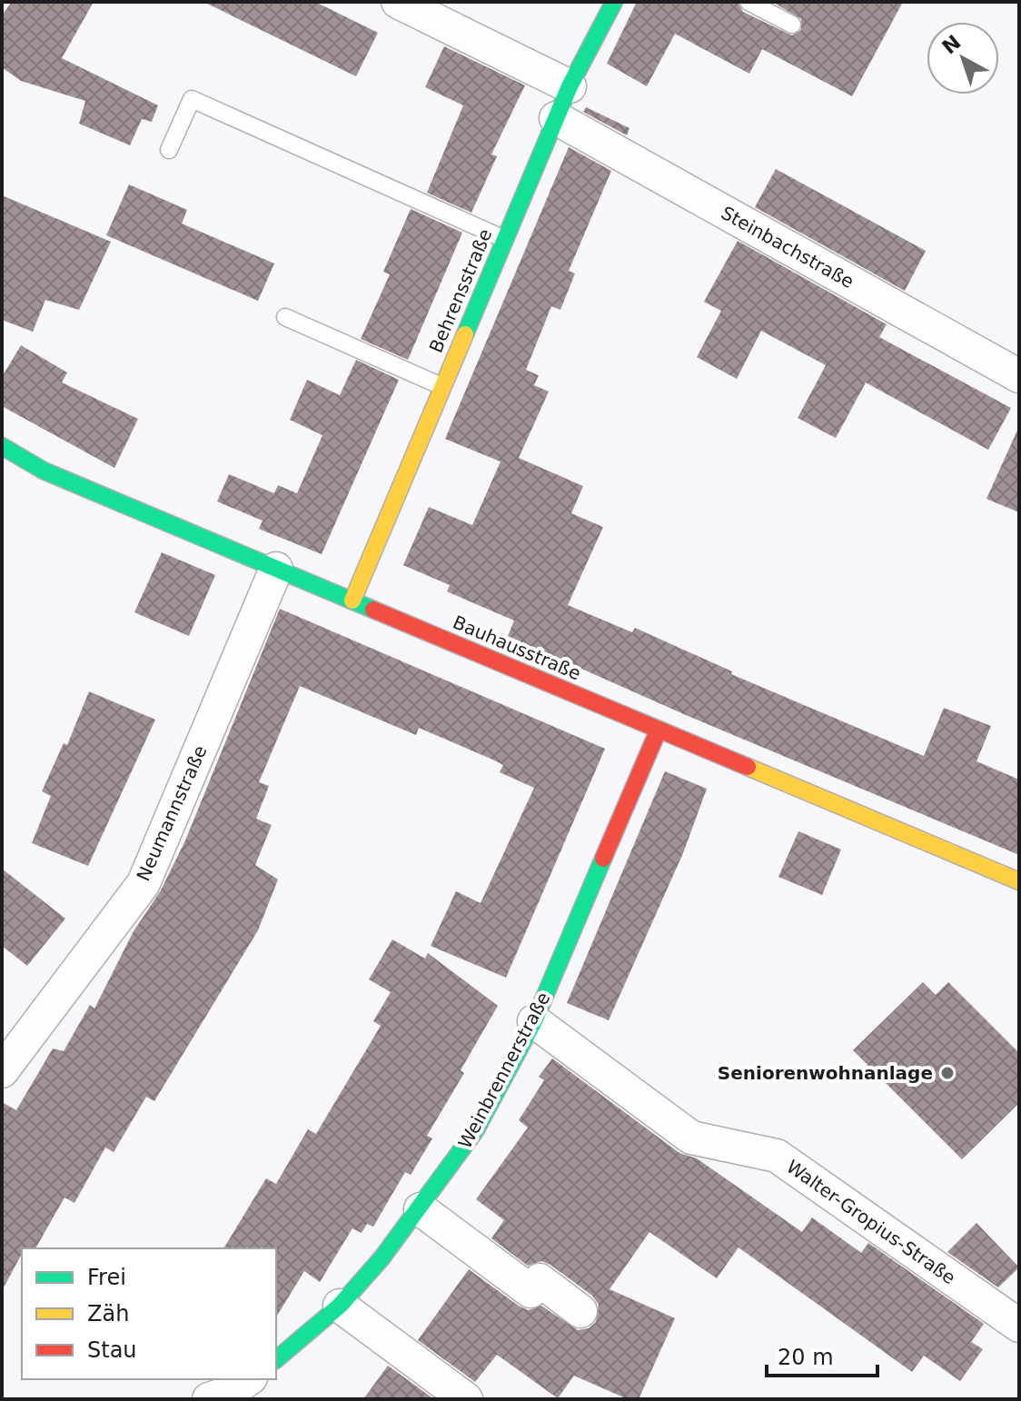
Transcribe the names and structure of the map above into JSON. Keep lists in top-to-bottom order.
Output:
{
  "streets": {
    "street": [
      "Steinbachstraße",
      "Behrensstraße",
      "Bauhausstraße",
      "Neumannstraße",
      "Weinbrennerstraße",
      "Walter-Gropius-Straße"
    ]
  },
  "crossings": [
    ["Steinbachstraße", "Behrensstraße"],
    ["Behrensstraße", "Bauhausstraße"],
    ["Bauhausstraße", "Neumannstraße"],
    ["Bauhausstraße", "Weinbrennerstraße"],
    ["Weinbrennerstraße", "Walter-Gropius-Straße"]
  ],
  "places": ["Seniorenwohnanlage"],
  "legend": ["Frei", "Zäh", "Stau"],
  "scale_bar": "20 m",
  "north": "top left"
}
